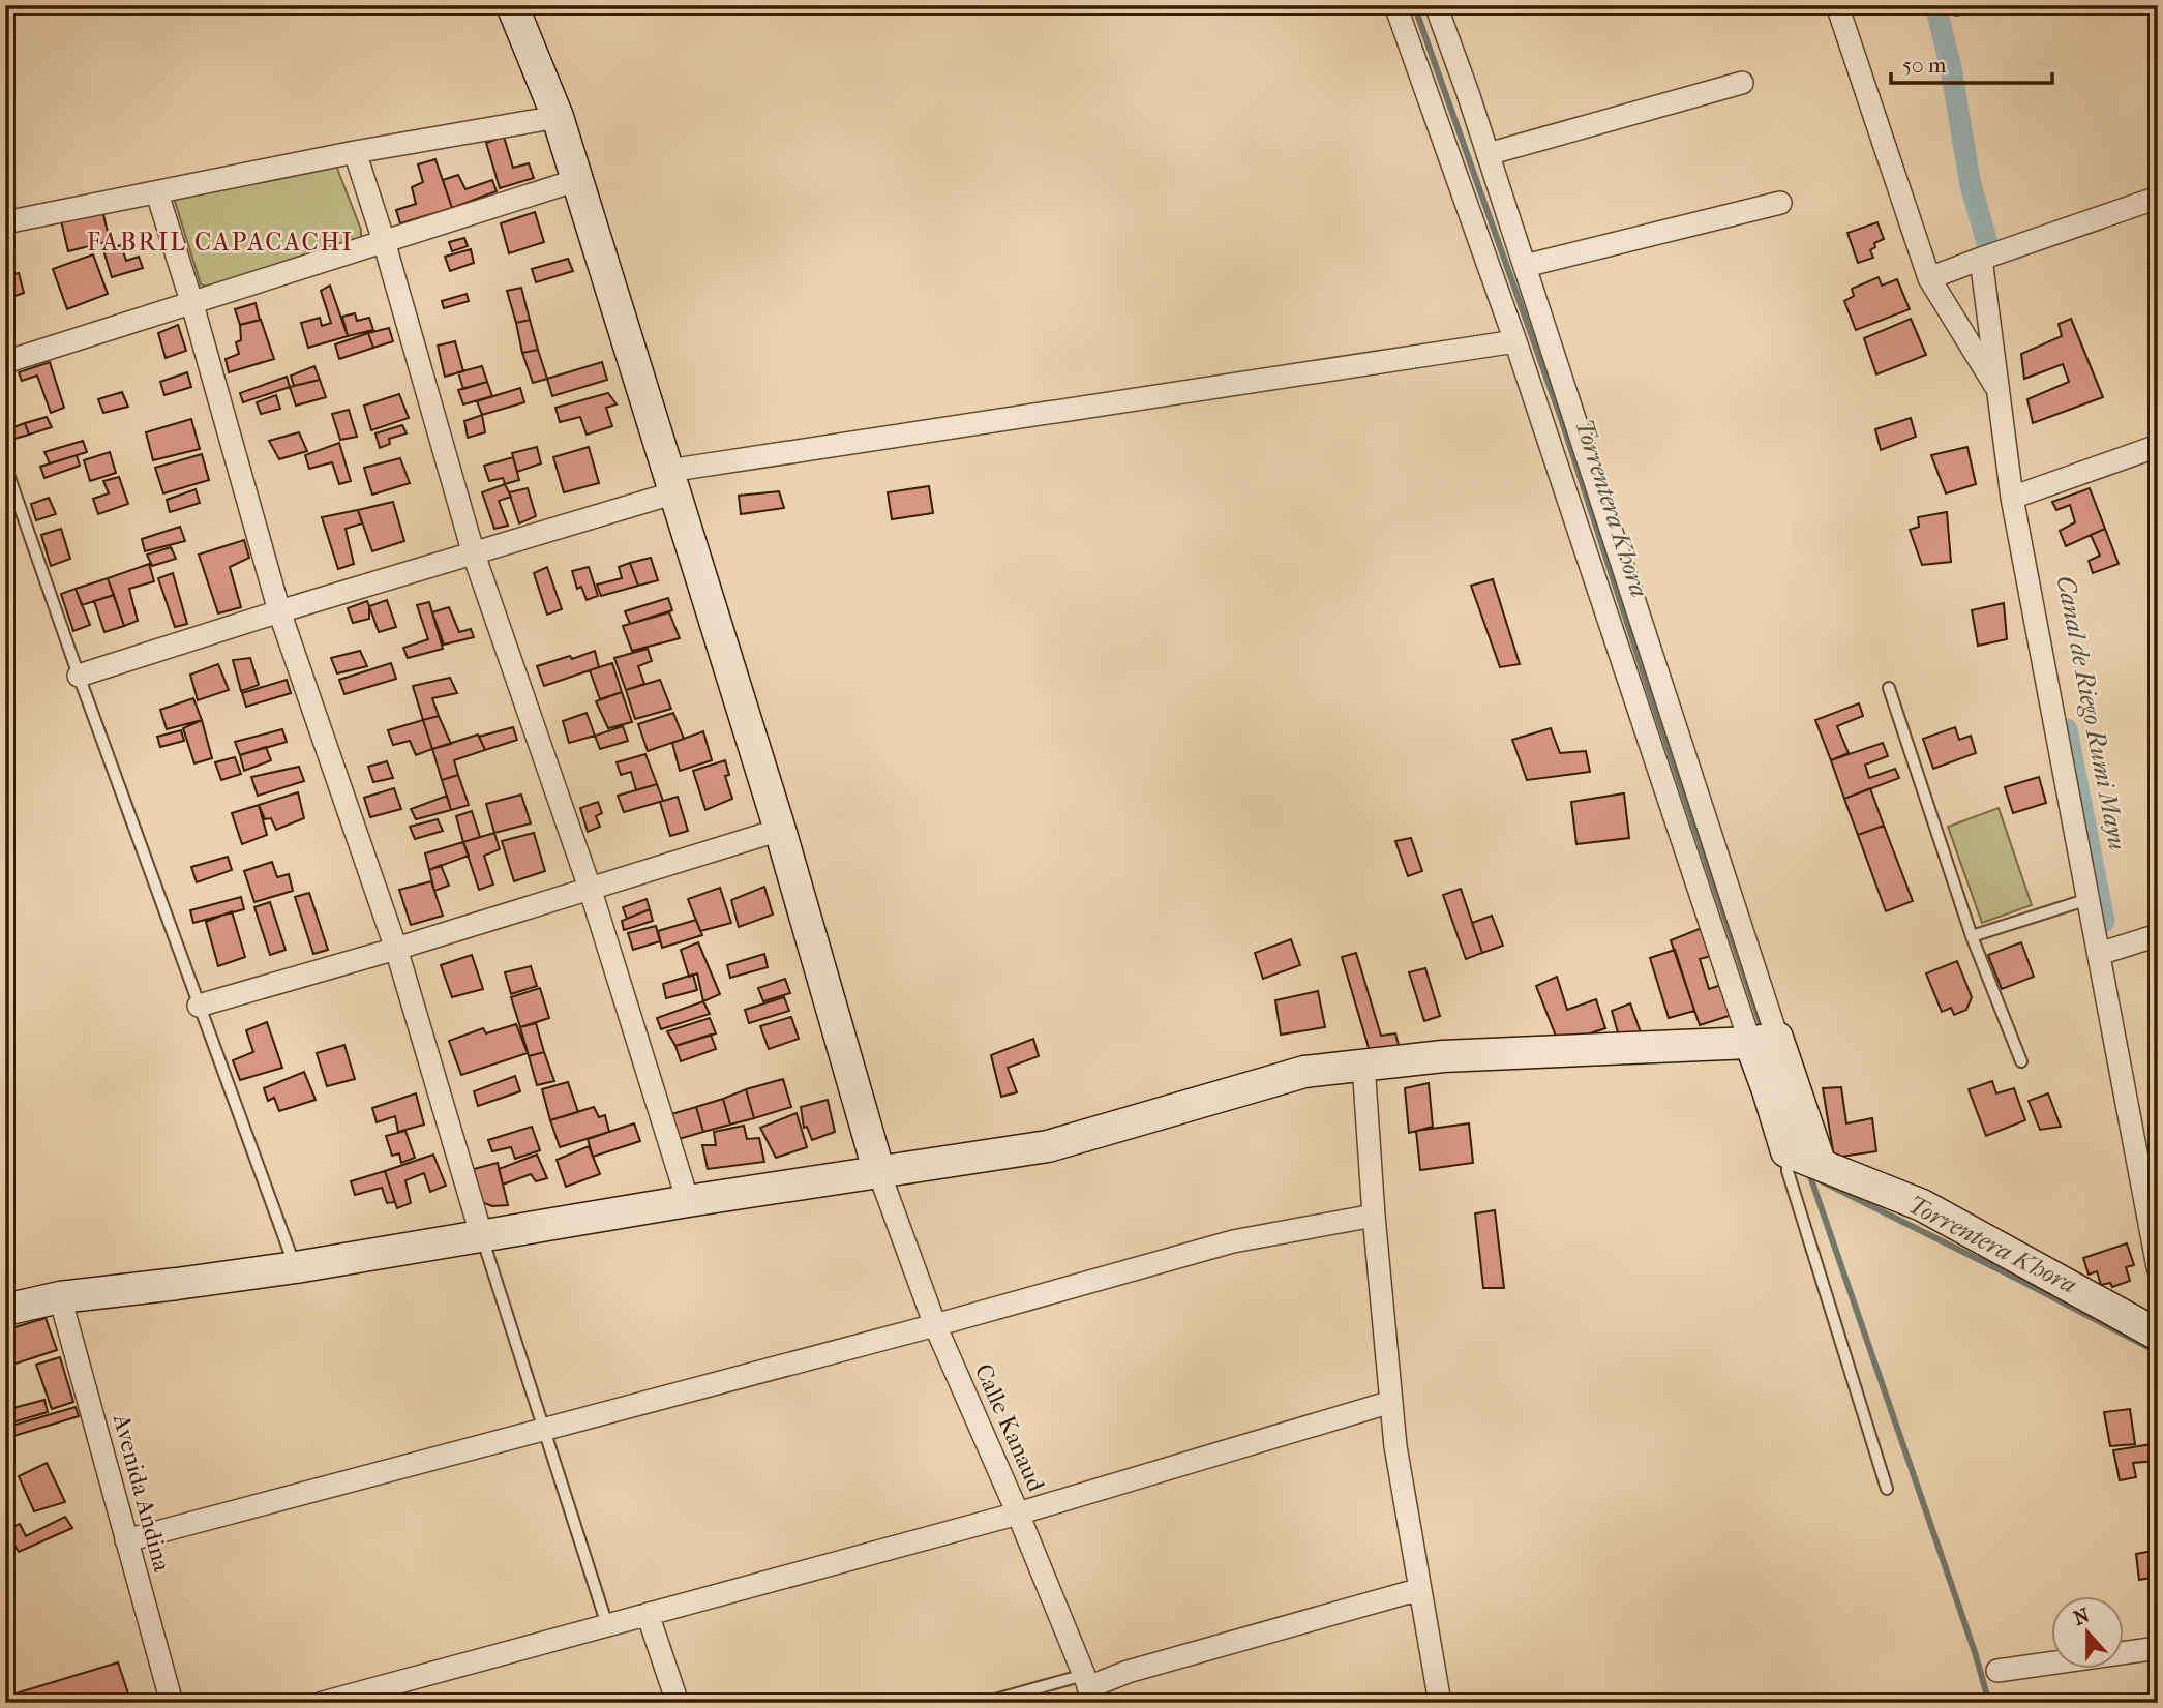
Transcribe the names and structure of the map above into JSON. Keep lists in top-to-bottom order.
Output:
{
  "streets": {
    "street": ["Calle Kanaud", "Avenida Andina"]
  },
  "districts": ["FABRIL CAPACACHI"],
  "water": ["Torrentera Khora", "Canal de Riego Rumi Mayu"],
  "scale_bar": "50 m",
  "north": "top"
}
